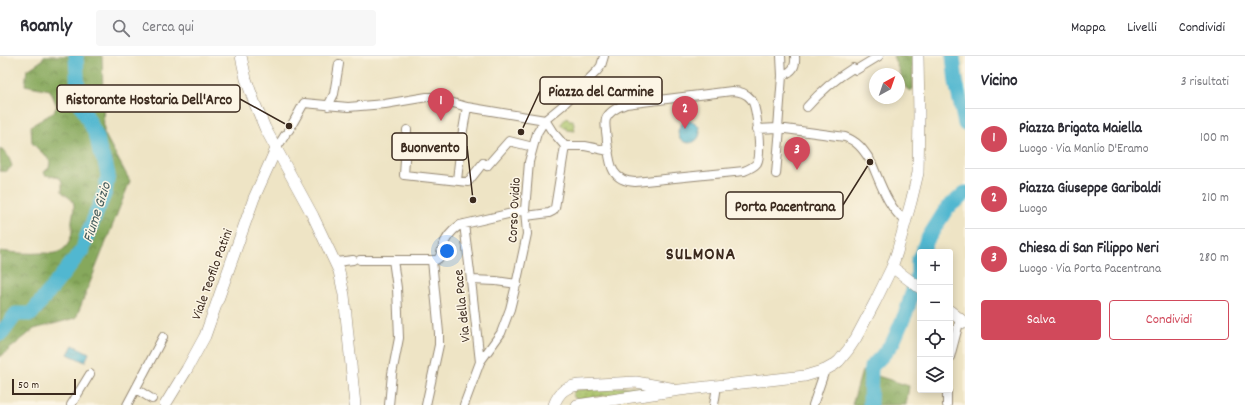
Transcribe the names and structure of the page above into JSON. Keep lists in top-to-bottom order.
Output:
{
  "streets": {
    "street": ["Corso Ovidio", "Viale Teofilo Patini", "Via della Pace"]
  },
  "crossings": [
    ["Corso Ovidio", "Via della Pace"]
  ],
  "districts": ["SULMONA"],
  "water": ["Fiume Gizio"],
  "places": [
    "Ristorante Hostaria Dell'Arco",
    "Piazza del Carmine",
    "Porta Pacentrana",
    "Buonvento"
  ],
  "scale_bar": "50 m",
  "north": "top right",
  "page": {
    "header": "Roamly",
    "search": "Cerca qui",
    "nav": ["Mappa", "Livelli", "Condividi"],
    "heading": ["Vicino", "3 risultati"],
    "pins": ["1", "2", "3"],
    "list": [
      {
        "mark": "1",
        "name": "Piazza Brigata Maiella",
        "note": "Luogo · Via Manlio D'Eramo",
        "value": "100 m"
      },
      {
        "mark": "2",
        "name": "Piazza Giuseppe Garibaldi",
        "note": "Luogo",
        "value": "210 m"
      },
      {
        "mark": "3",
        "name": "Chiesa di San Filippo Neri",
        "note": "Luogo · Via Porta Pacentrana",
        "value": "280 m"
      }
    ],
    "map_buttons": ["+", "−"],
    "buttons": ["Salva", "Condividi"],
    "scale": "50 m"
  }
}
